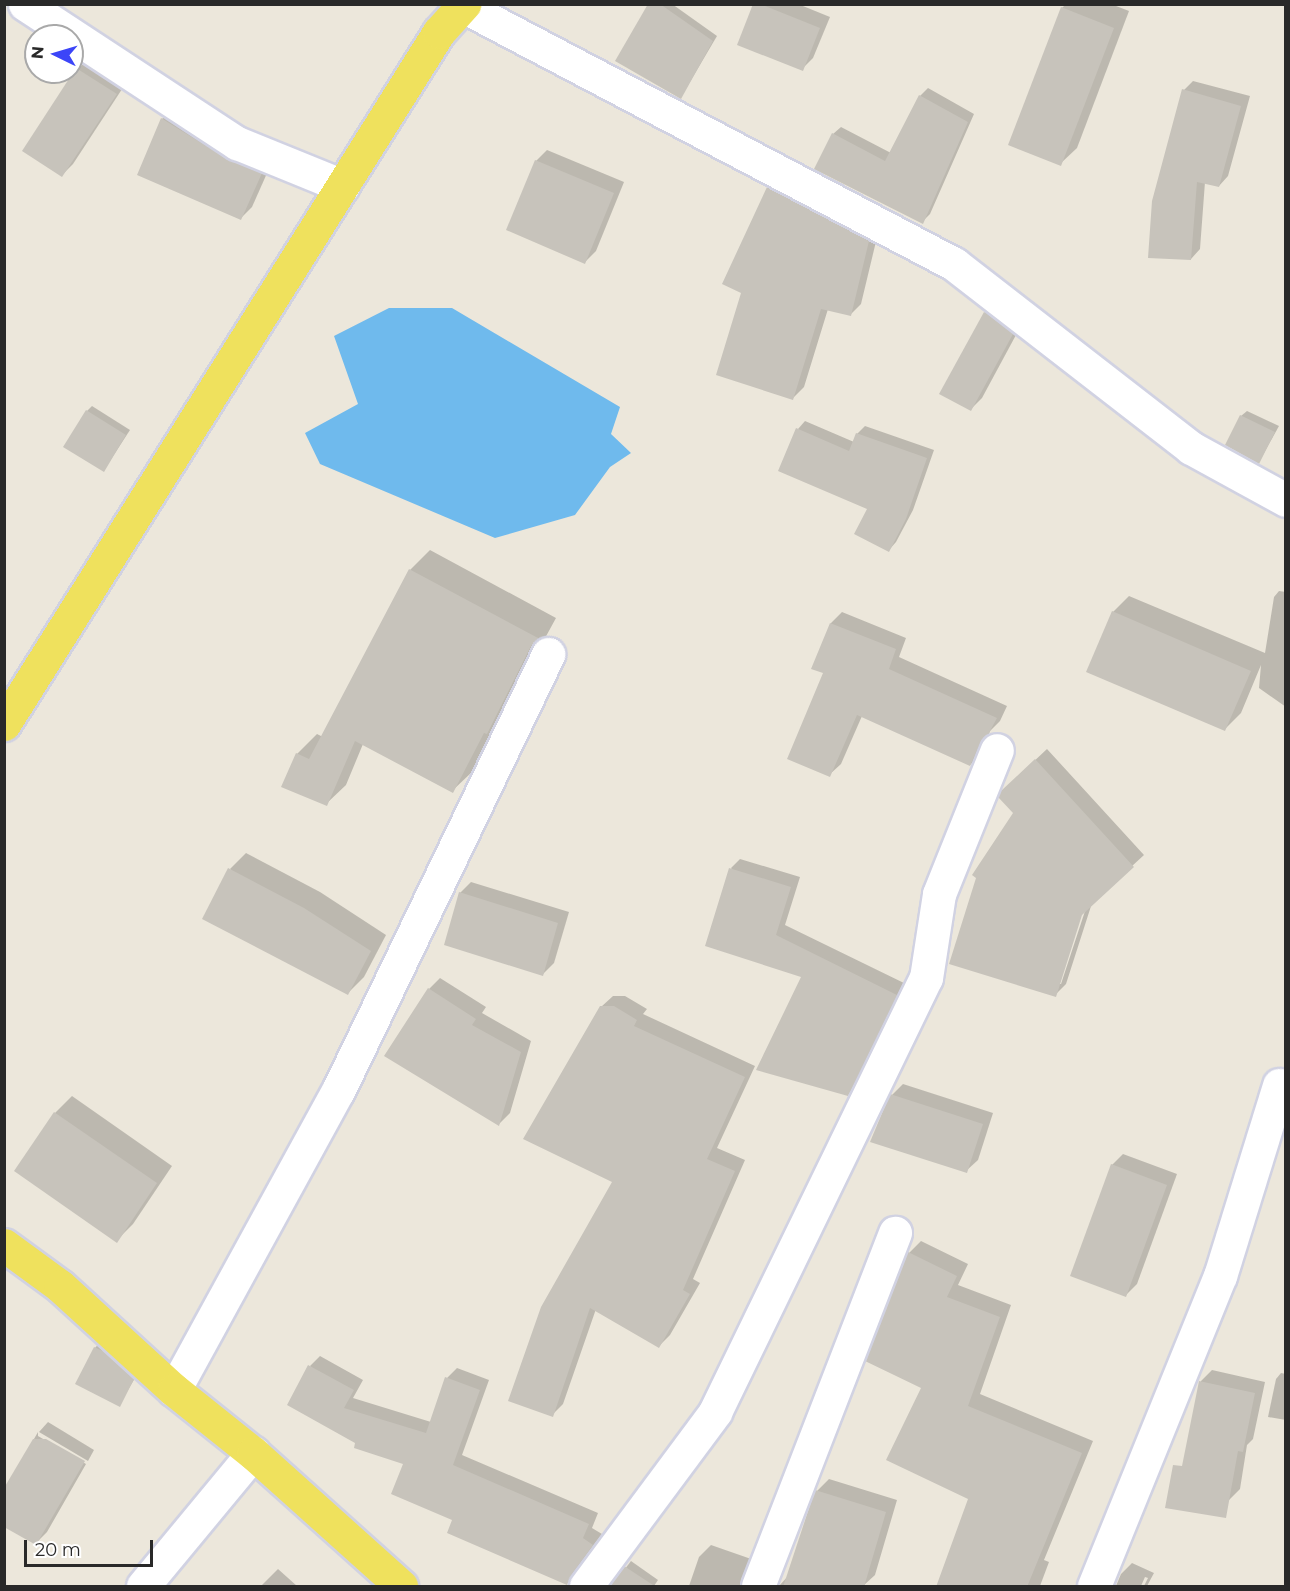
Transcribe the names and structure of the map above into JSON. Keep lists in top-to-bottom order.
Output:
{
  "scale_bar": "20 m",
  "north": "left"
}
